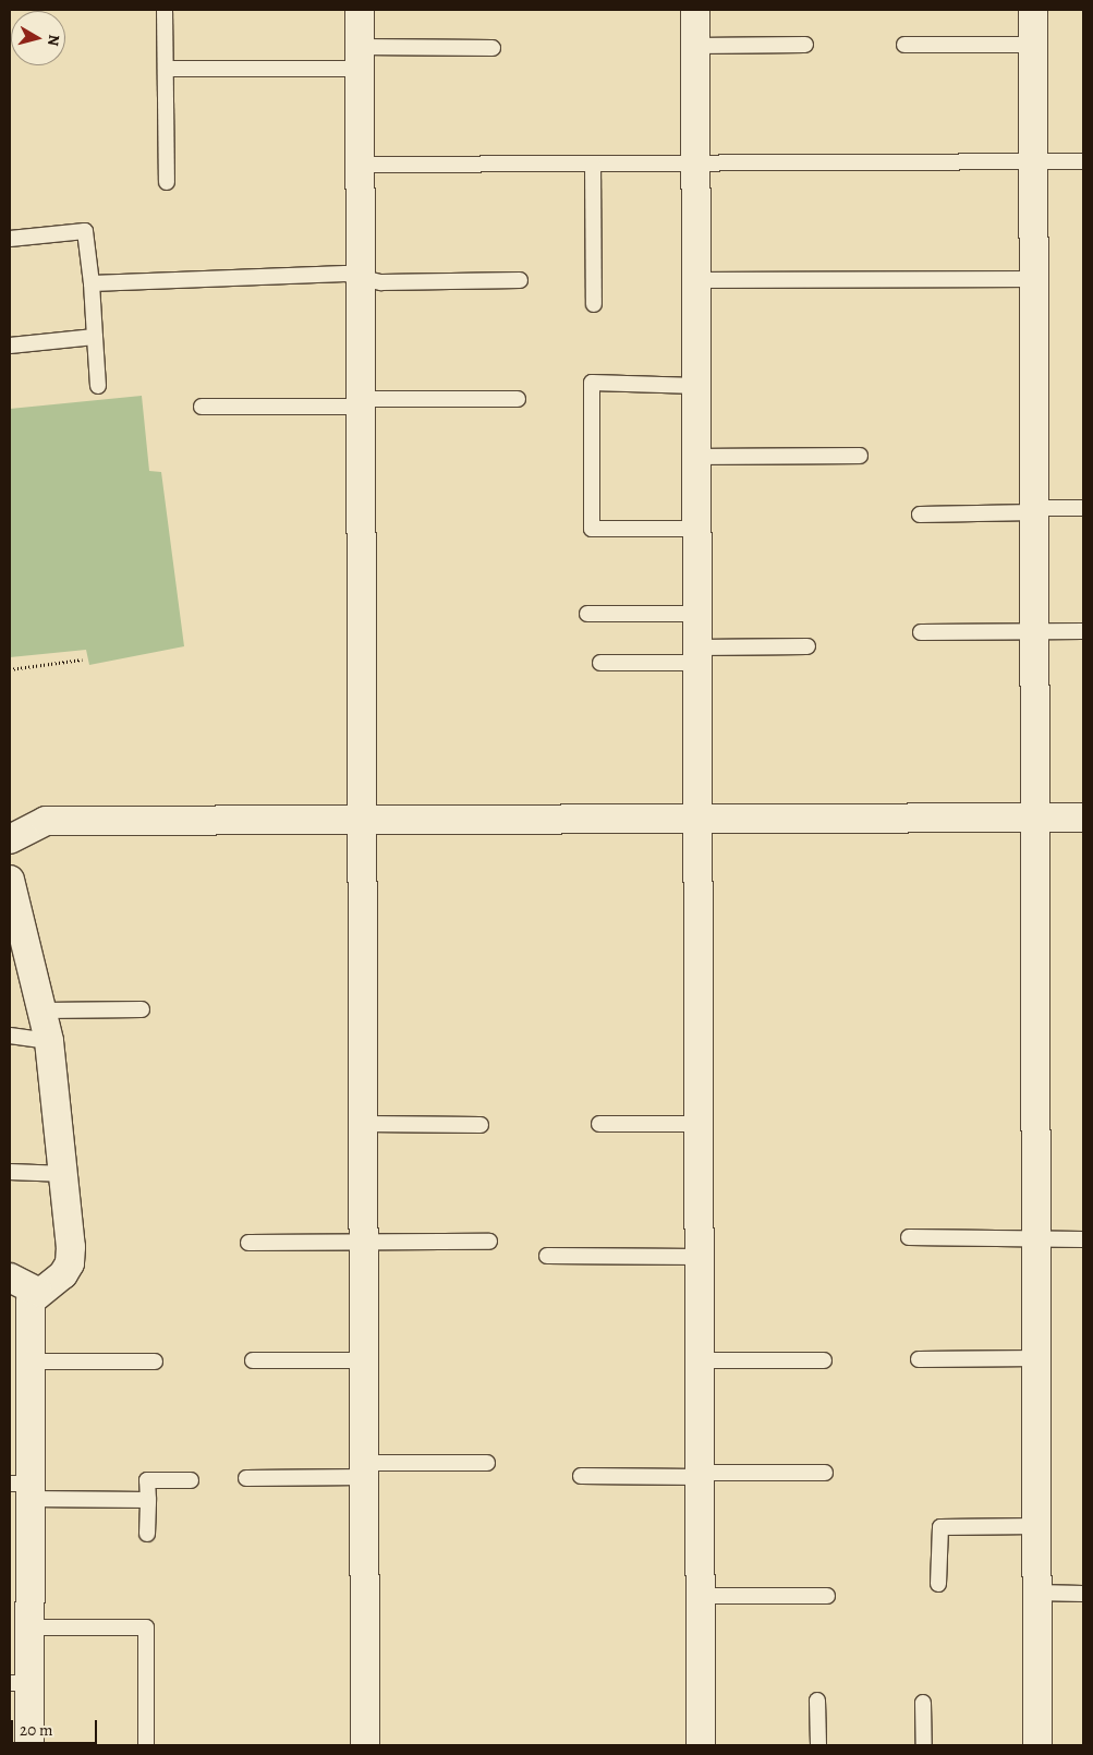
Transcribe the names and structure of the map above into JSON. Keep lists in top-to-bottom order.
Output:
{
  "scale_bar": "20 m",
  "north": "right"
}
